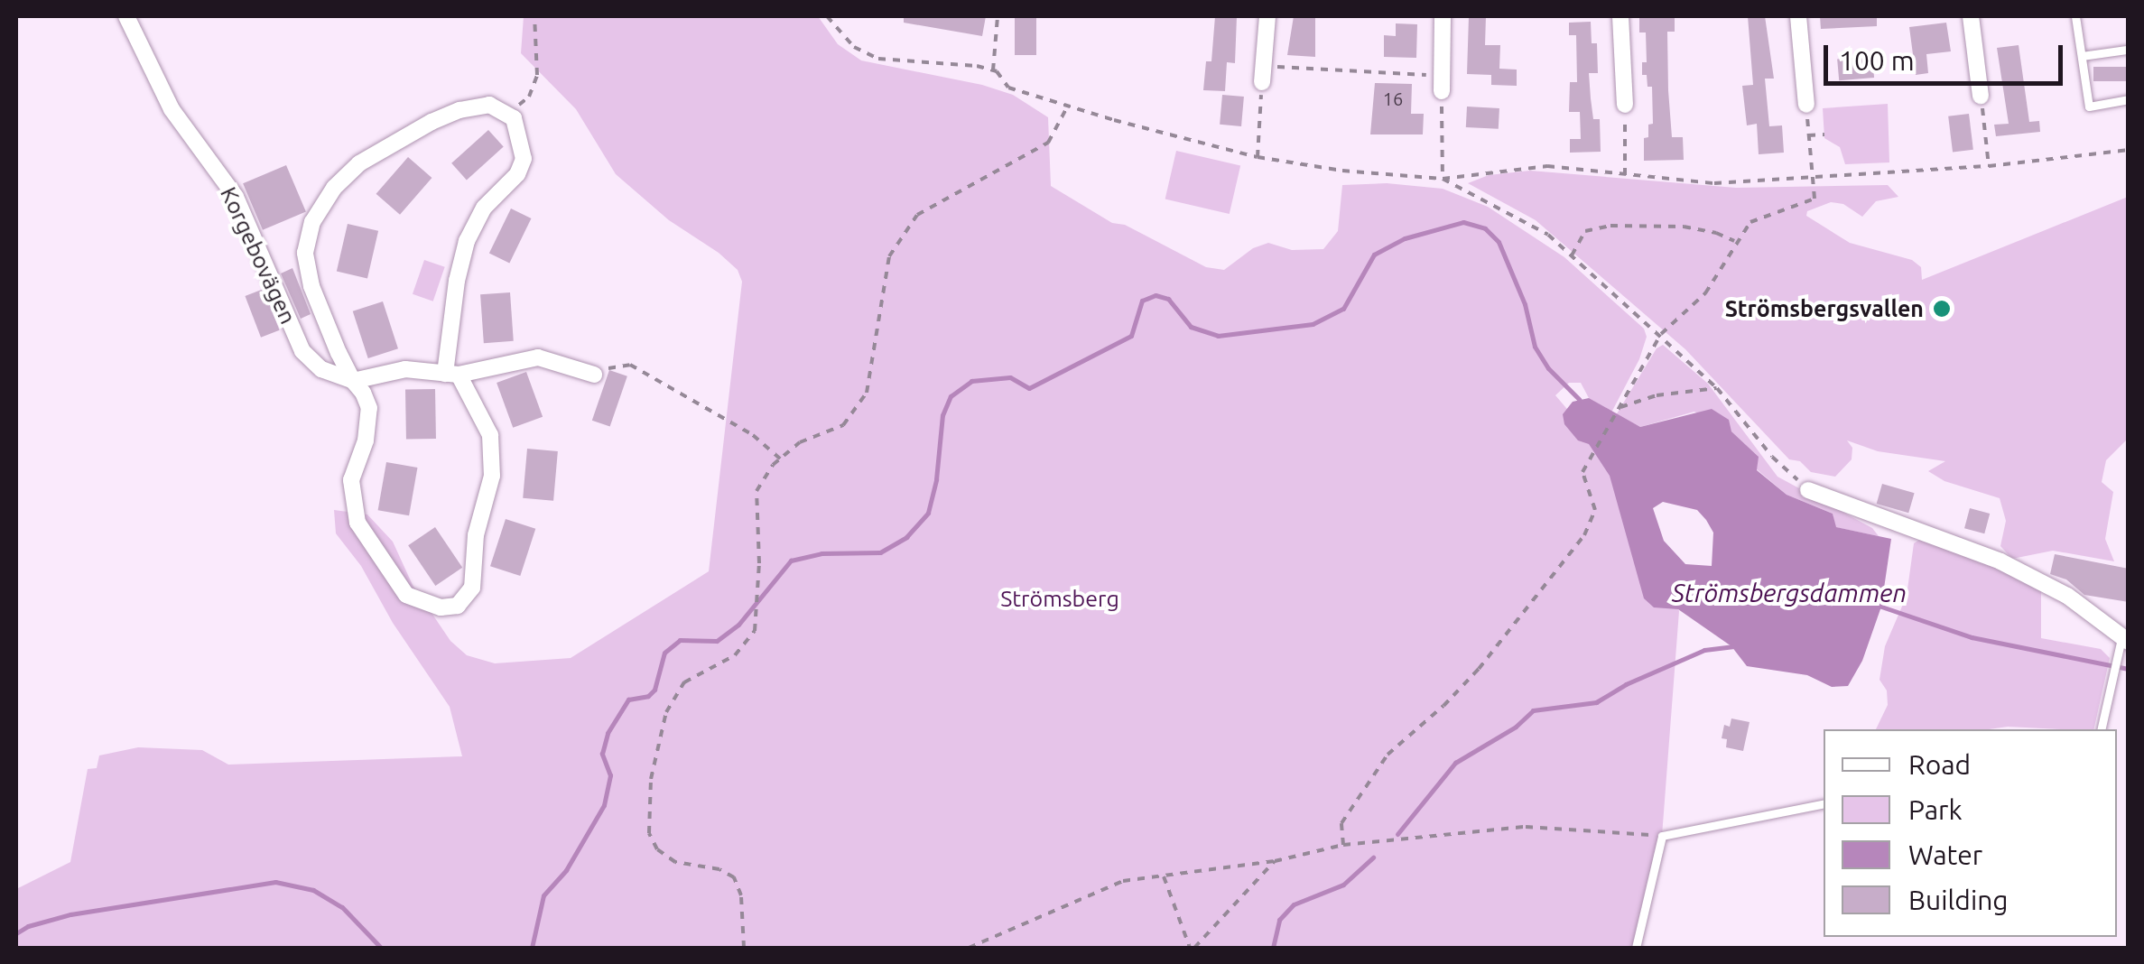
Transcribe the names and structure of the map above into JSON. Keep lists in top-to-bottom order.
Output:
{
  "streets": {
    "street": ["Korgebovägen"]
  },
  "water": ["Strömsbergsdammen"],
  "parks": ["Strömsberg"],
  "places": ["Strömsbergsvallen"],
  "house_numbers": ["16"],
  "legend": [
    "Road",
    "Park",
    "Water",
    "Building"
  ],
  "scale_bar": "100 m"
}
